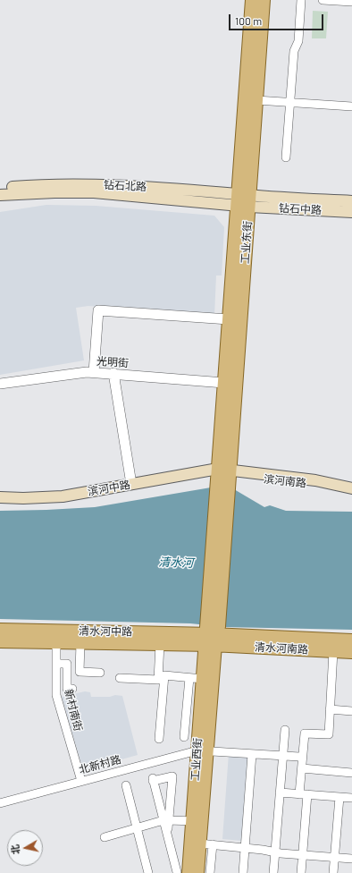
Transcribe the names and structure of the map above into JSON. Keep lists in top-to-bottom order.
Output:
{
  "streets": {
    "main road": [
      "钻石北路",
      "钻石中路",
      "工业东街",
      "滨河南路",
      "滨河中路",
      "清水河中路",
      "清水河南路",
      "工业西街"
    ],
    "street": ["光明街", "新村南街", "北新村路"]
  },
  "crossings": [
    ["钻石北路", "钻石中路"],
    ["钻石北路", "工业东街"],
    ["钻石中路", "工业东街"],
    ["工业东街", "光明街"],
    ["工业东街", "滨河南路"],
    ["工业东街", "滨河中路"],
    ["工业东街", "清水河中路"],
    ["工业东街", "清水河南路"],
    ["工业东街", "工业西街"],
    ["滨河南路", "滨河中路"],
    ["清水河中路", "清水河南路"],
    ["清水河中路", "新村南街"],
    ["清水河中路", "工业西街"],
    ["清水河南路", "工业西街"],
    ["新村南街", "北新村路"],
    ["工业西街", "北新村路"]
  ],
  "water": ["清水河"],
  "scale_bar": "100 m",
  "north": "left"
}
